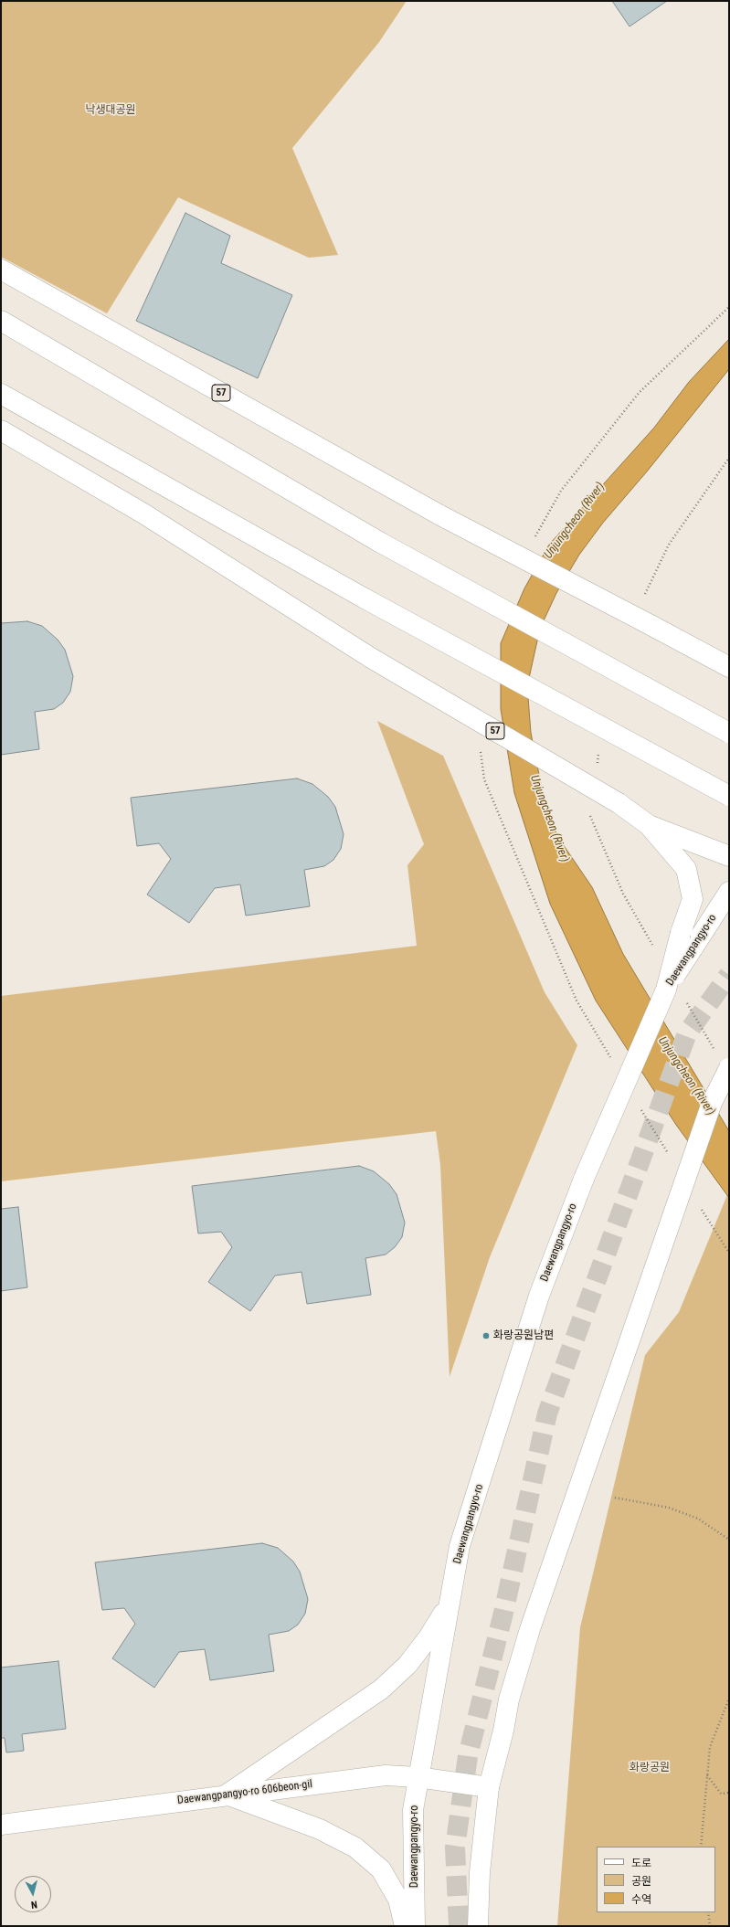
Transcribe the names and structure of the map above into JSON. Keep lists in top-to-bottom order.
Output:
{
  "streets": {
    "main road": ["57", "Daewangpangyo-ro", "Daewangpangyo-ro 606beon-gil"]
  },
  "crossings": [
    ["Daewangpangyo-ro", "Daewangpangyo-ro 606beon-gil"]
  ],
  "water": ["Unjungcheon (River)"],
  "parks": ["낙생대공원", "화랑공원"],
  "places": ["화랑공원남편"],
  "legend": ["도로", "공원", "수역"],
  "north": "bottom"
}
